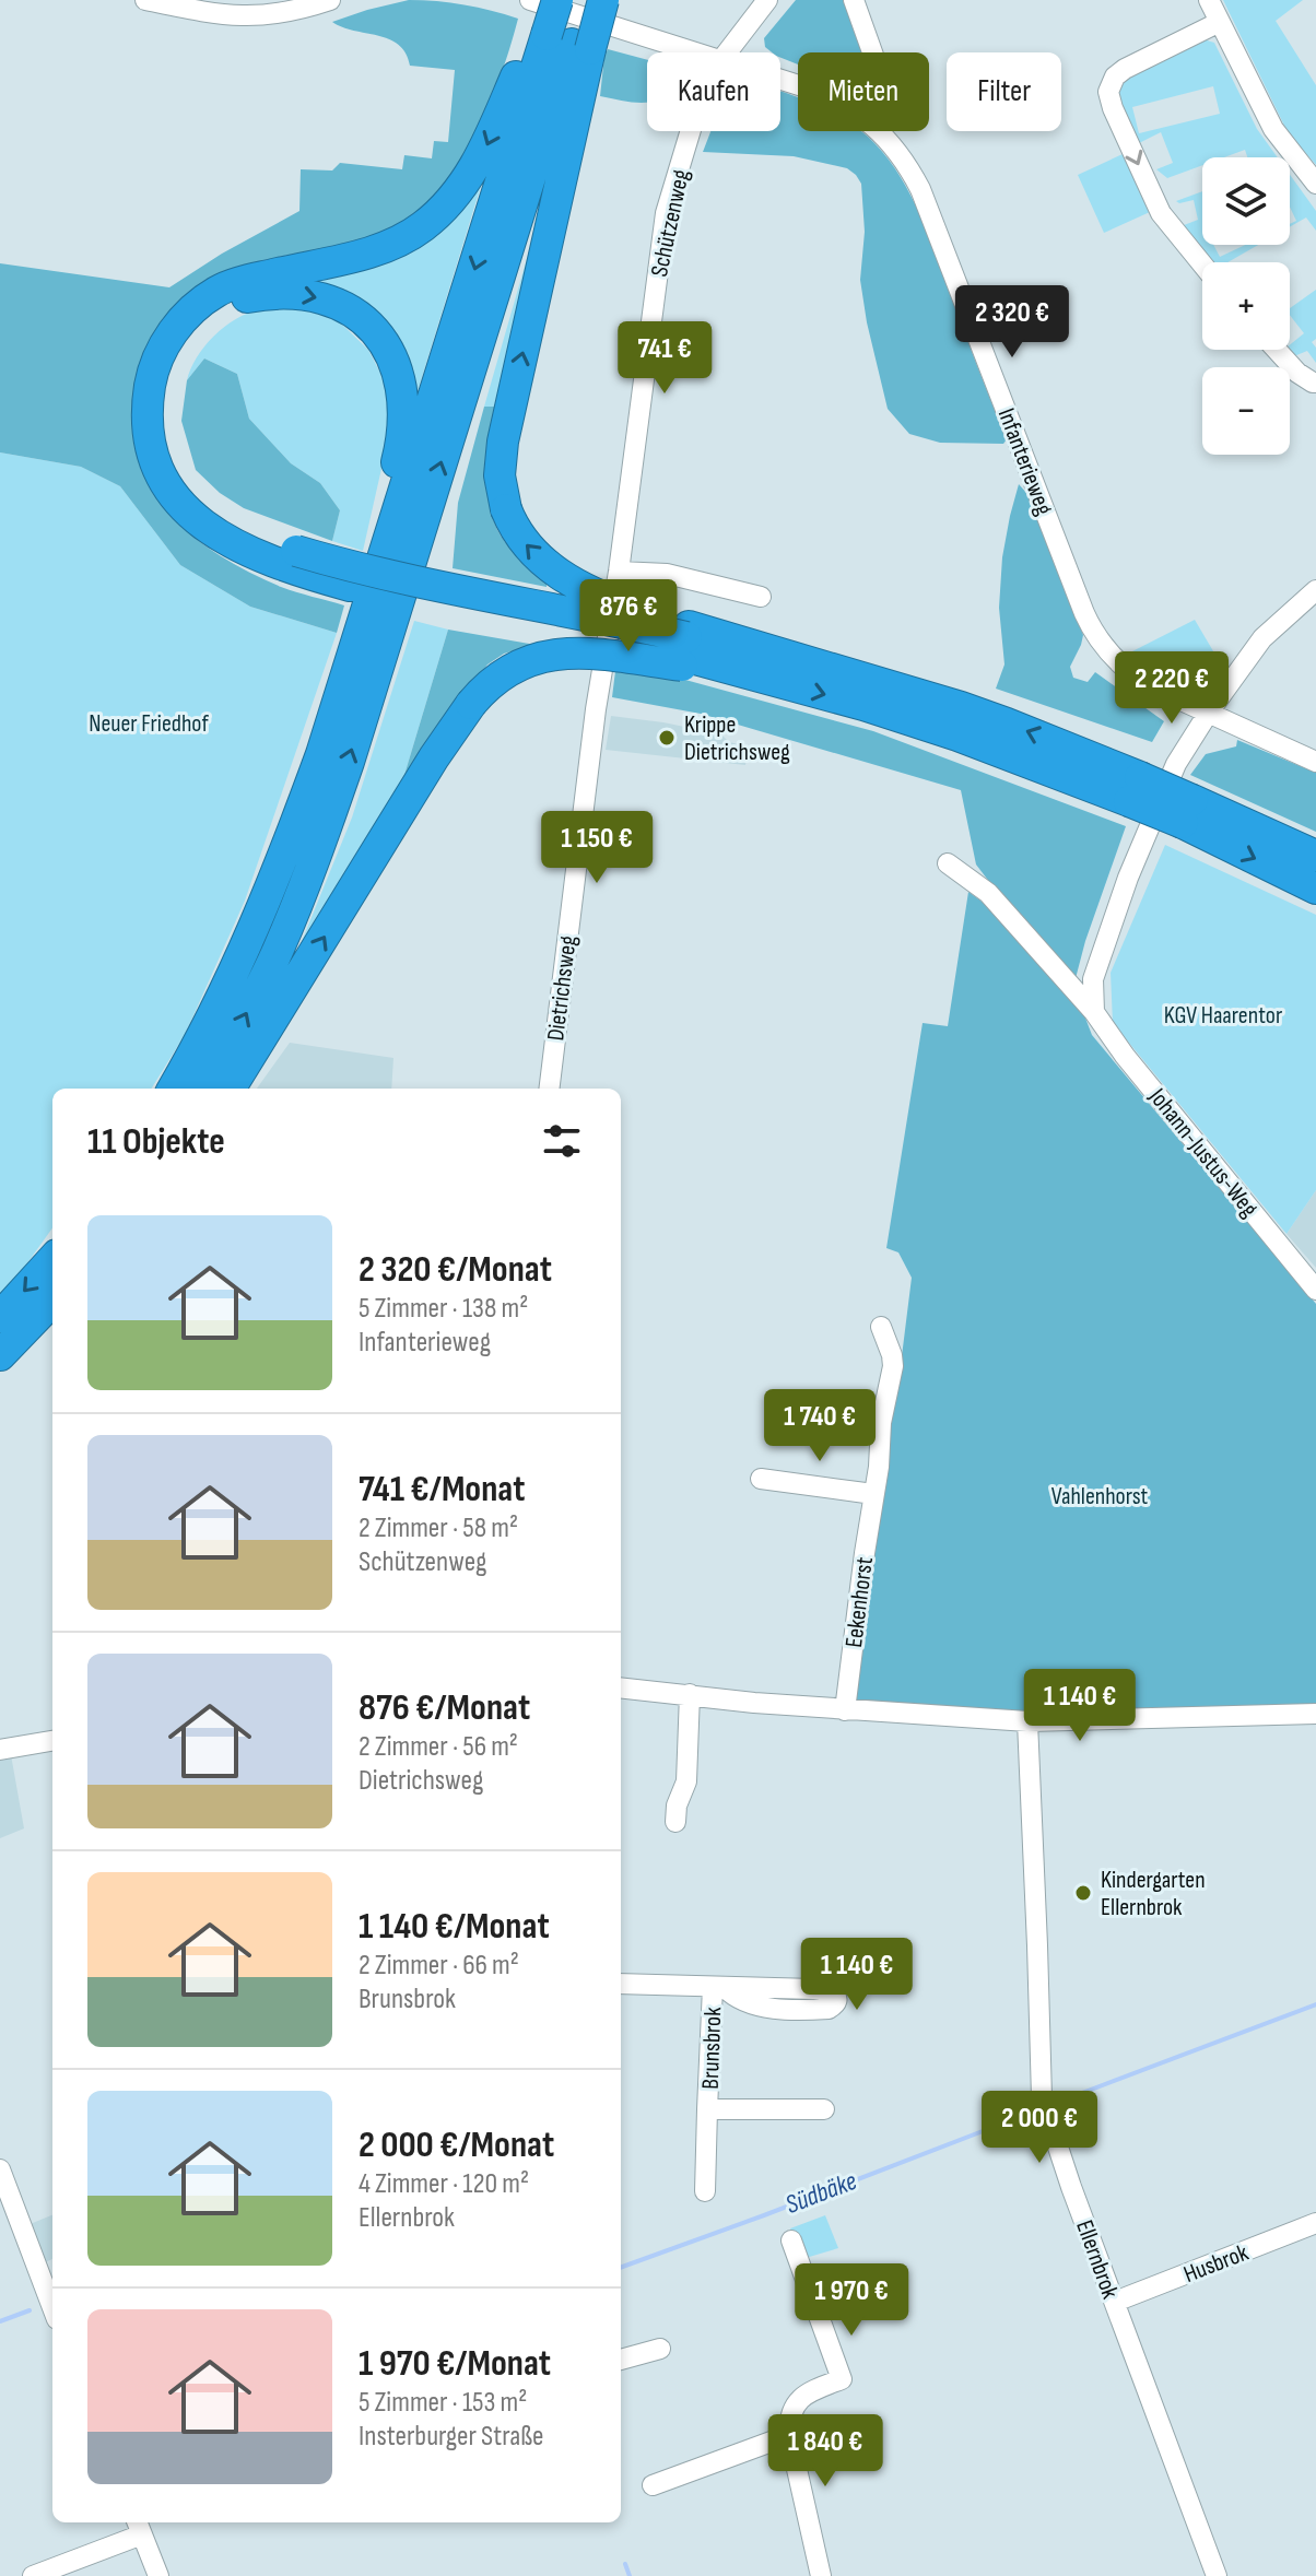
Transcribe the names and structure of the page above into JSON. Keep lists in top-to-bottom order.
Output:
{
  "streets": {
    "street": [
      "Schützenweg",
      "Infanterieweg",
      "Dietrichsweg",
      "Johann-Justus-Weg",
      "Eekenhorst",
      "Brunsbrok",
      "Ellernbrok",
      "Husbrok"
    ]
  },
  "crossings": [
    ["Schützenweg", "Dietrichsweg"],
    ["Ellernbrok", "Husbrok"]
  ],
  "water": ["Südbäke"],
  "parks": ["Neuer Friedhof", "KGV Haarentor", "Vahlenhorst"],
  "places": ["Krippe Dietrichsweg", "Kindergarten Ellernbrok"],
  "page": {
    "chip": ["Kaufen", "Mieten", "Filter"],
    "map_buttons": ["+", "−"],
    "price": [
      "2 320 €",
      "741 €",
      "876 €",
      "2 220 €",
      "1 150 €",
      "1 740 €",
      "1 140 €",
      "1 140 €",
      "2 000 €",
      "1 970 €",
      "1 840 €"
    ],
    "heading": "11 Objekte",
    "list": [
      {
        "name": "2 320 €/Monat",
        "note": "5 Zimmer · 138 m² · Infanterieweg"
      },
      {
        "name": "741 €/Monat",
        "note": "2 Zimmer · 58 m² · Schützenweg"
      },
      {
        "name": "876 €/Monat",
        "note": "2 Zimmer · 56 m² · Dietrichsweg"
      },
      {
        "name": "1 140 €/Monat",
        "note": "2 Zimmer · 66 m² · Brunsbrok"
      },
      {
        "name": "2 000 €/Monat",
        "note": "4 Zimmer · 120 m² · Ellernbrok"
      },
      {
        "name": "1 970 €/Monat",
        "note": "5 Zimmer · 153 m² · Insterburger Straße"
      }
    ]
  }
}
